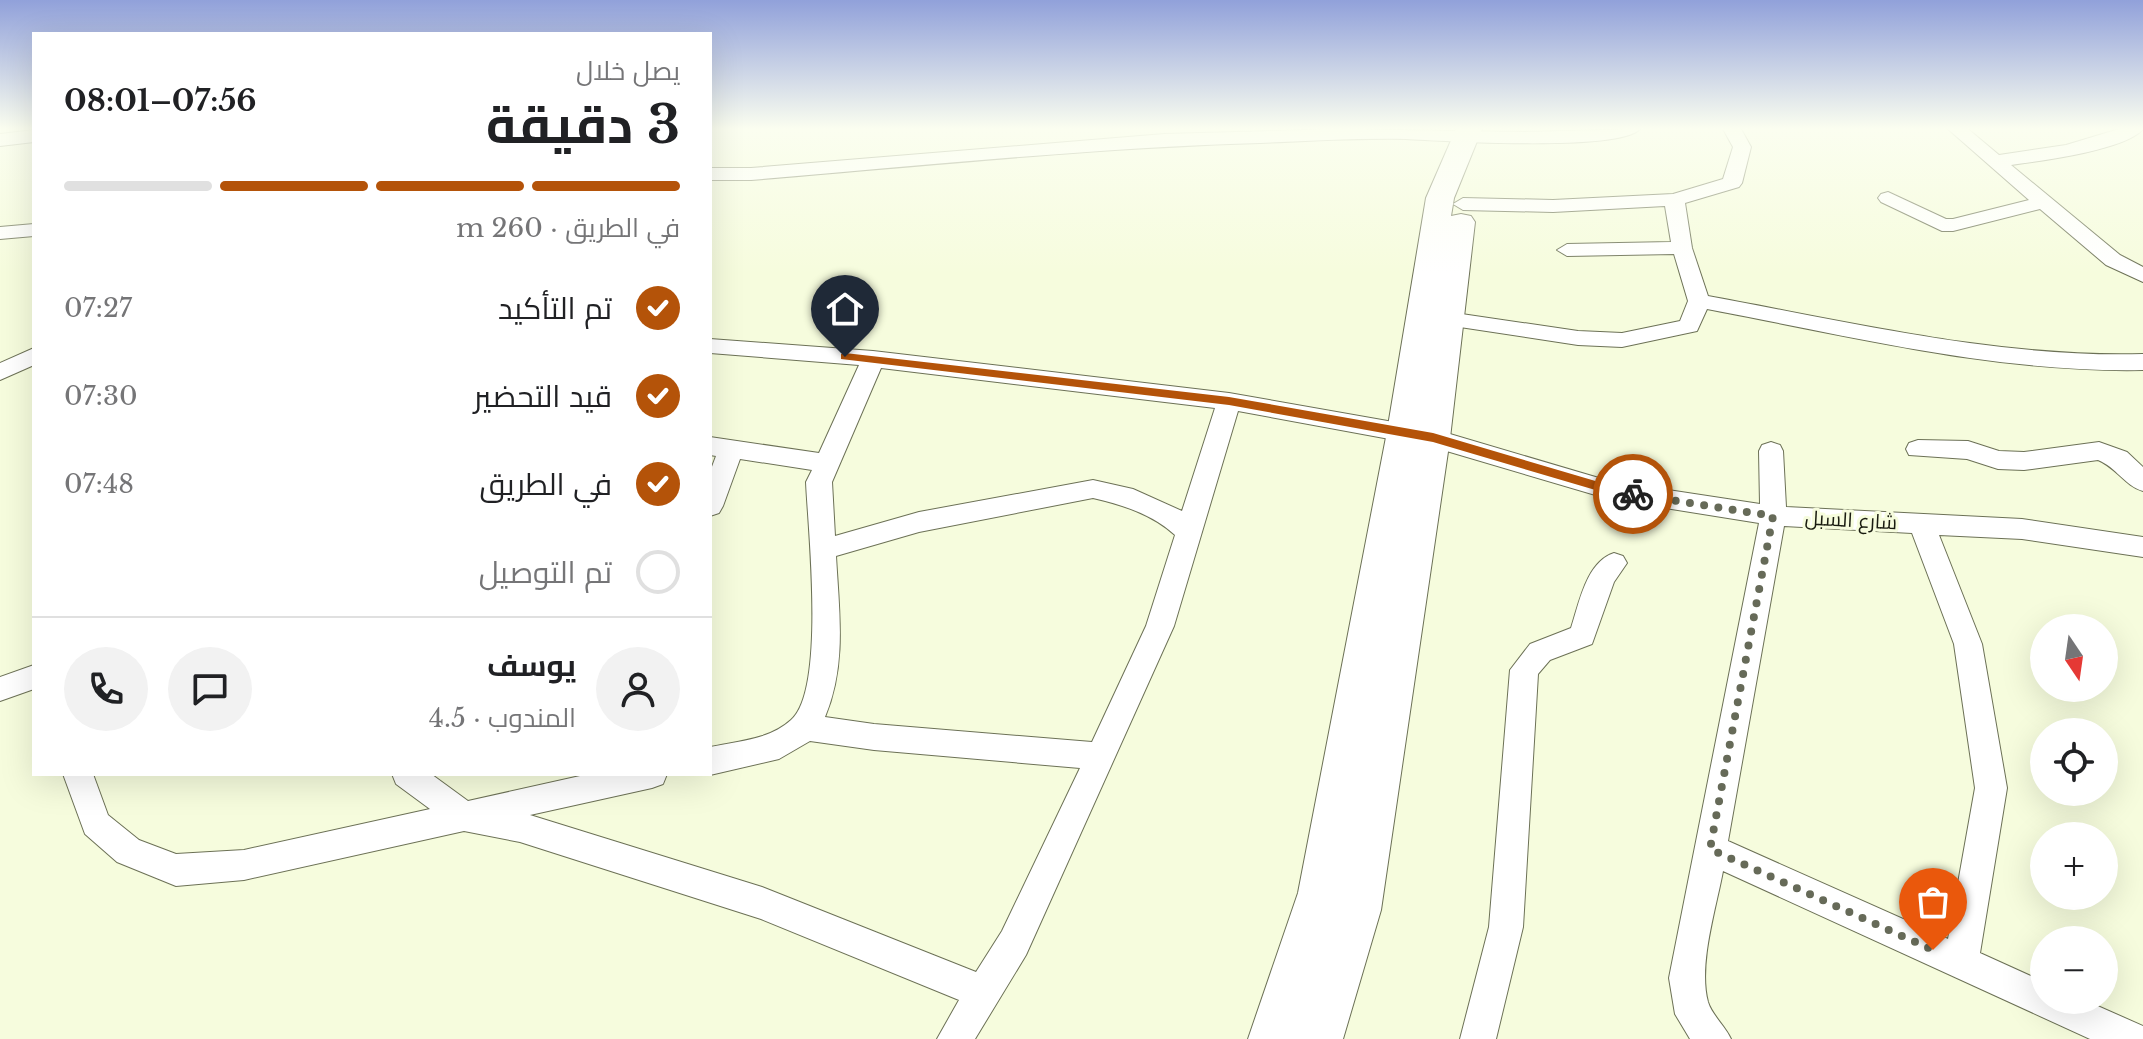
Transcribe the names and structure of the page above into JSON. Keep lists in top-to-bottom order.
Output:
{
  "streets": {
    "street": ["شارع السبل"]
  },
  "north": "bottom",
  "page": {
    "heading": ["3 دقيقة", "يصل خلال", "07:56–08:01"],
    "panel": ["يوسف", "المندوب · 4.5"],
    "bar": "في الطريق · 260 m",
    "list": [
      ["تم التأكيد", "07:27"],
      ["قيد التحضير", "07:30"],
      ["في الطريق", "07:48"],
      "تم التوصيل"
    ],
    "map_buttons": ["+", "−"]
  }
}
